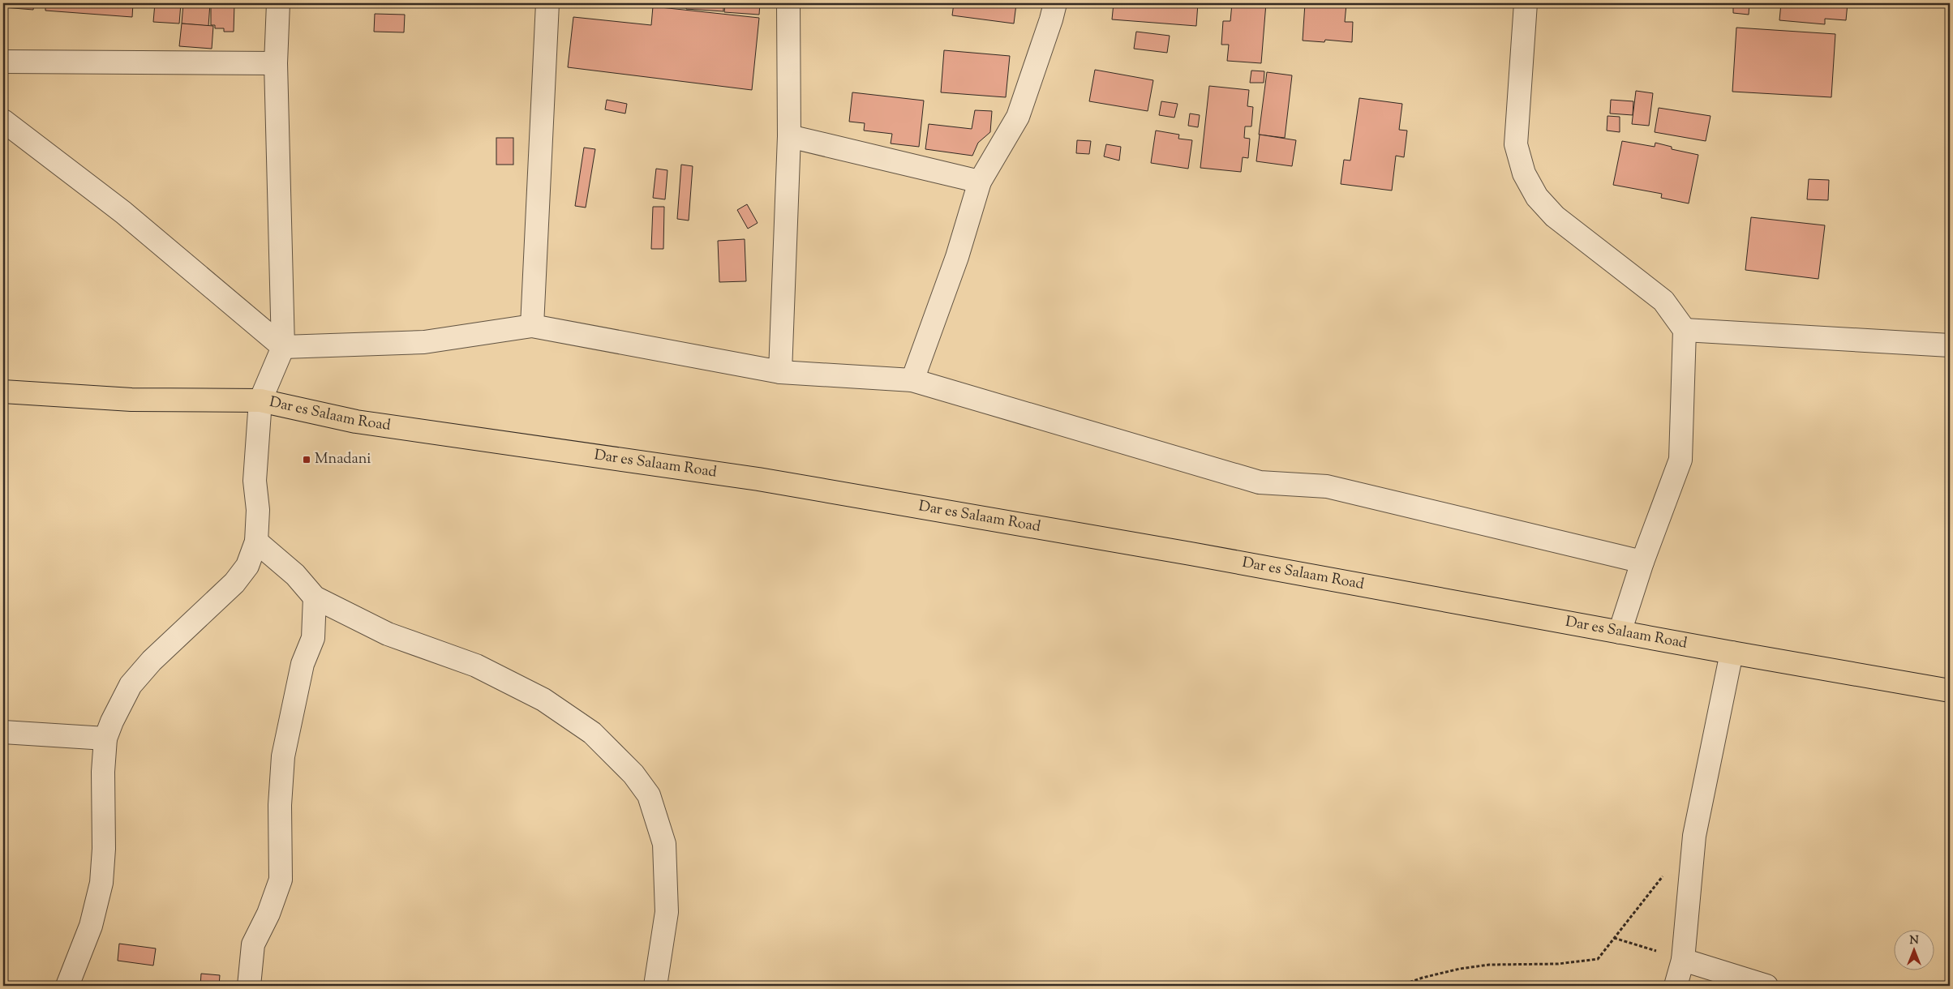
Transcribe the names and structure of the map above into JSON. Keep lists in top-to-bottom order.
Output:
{
  "streets": {
    "highway": ["Dar es Salaam Road"]
  },
  "places": {
    "transit": ["Mnadani"]
  },
  "north": "top"
}
